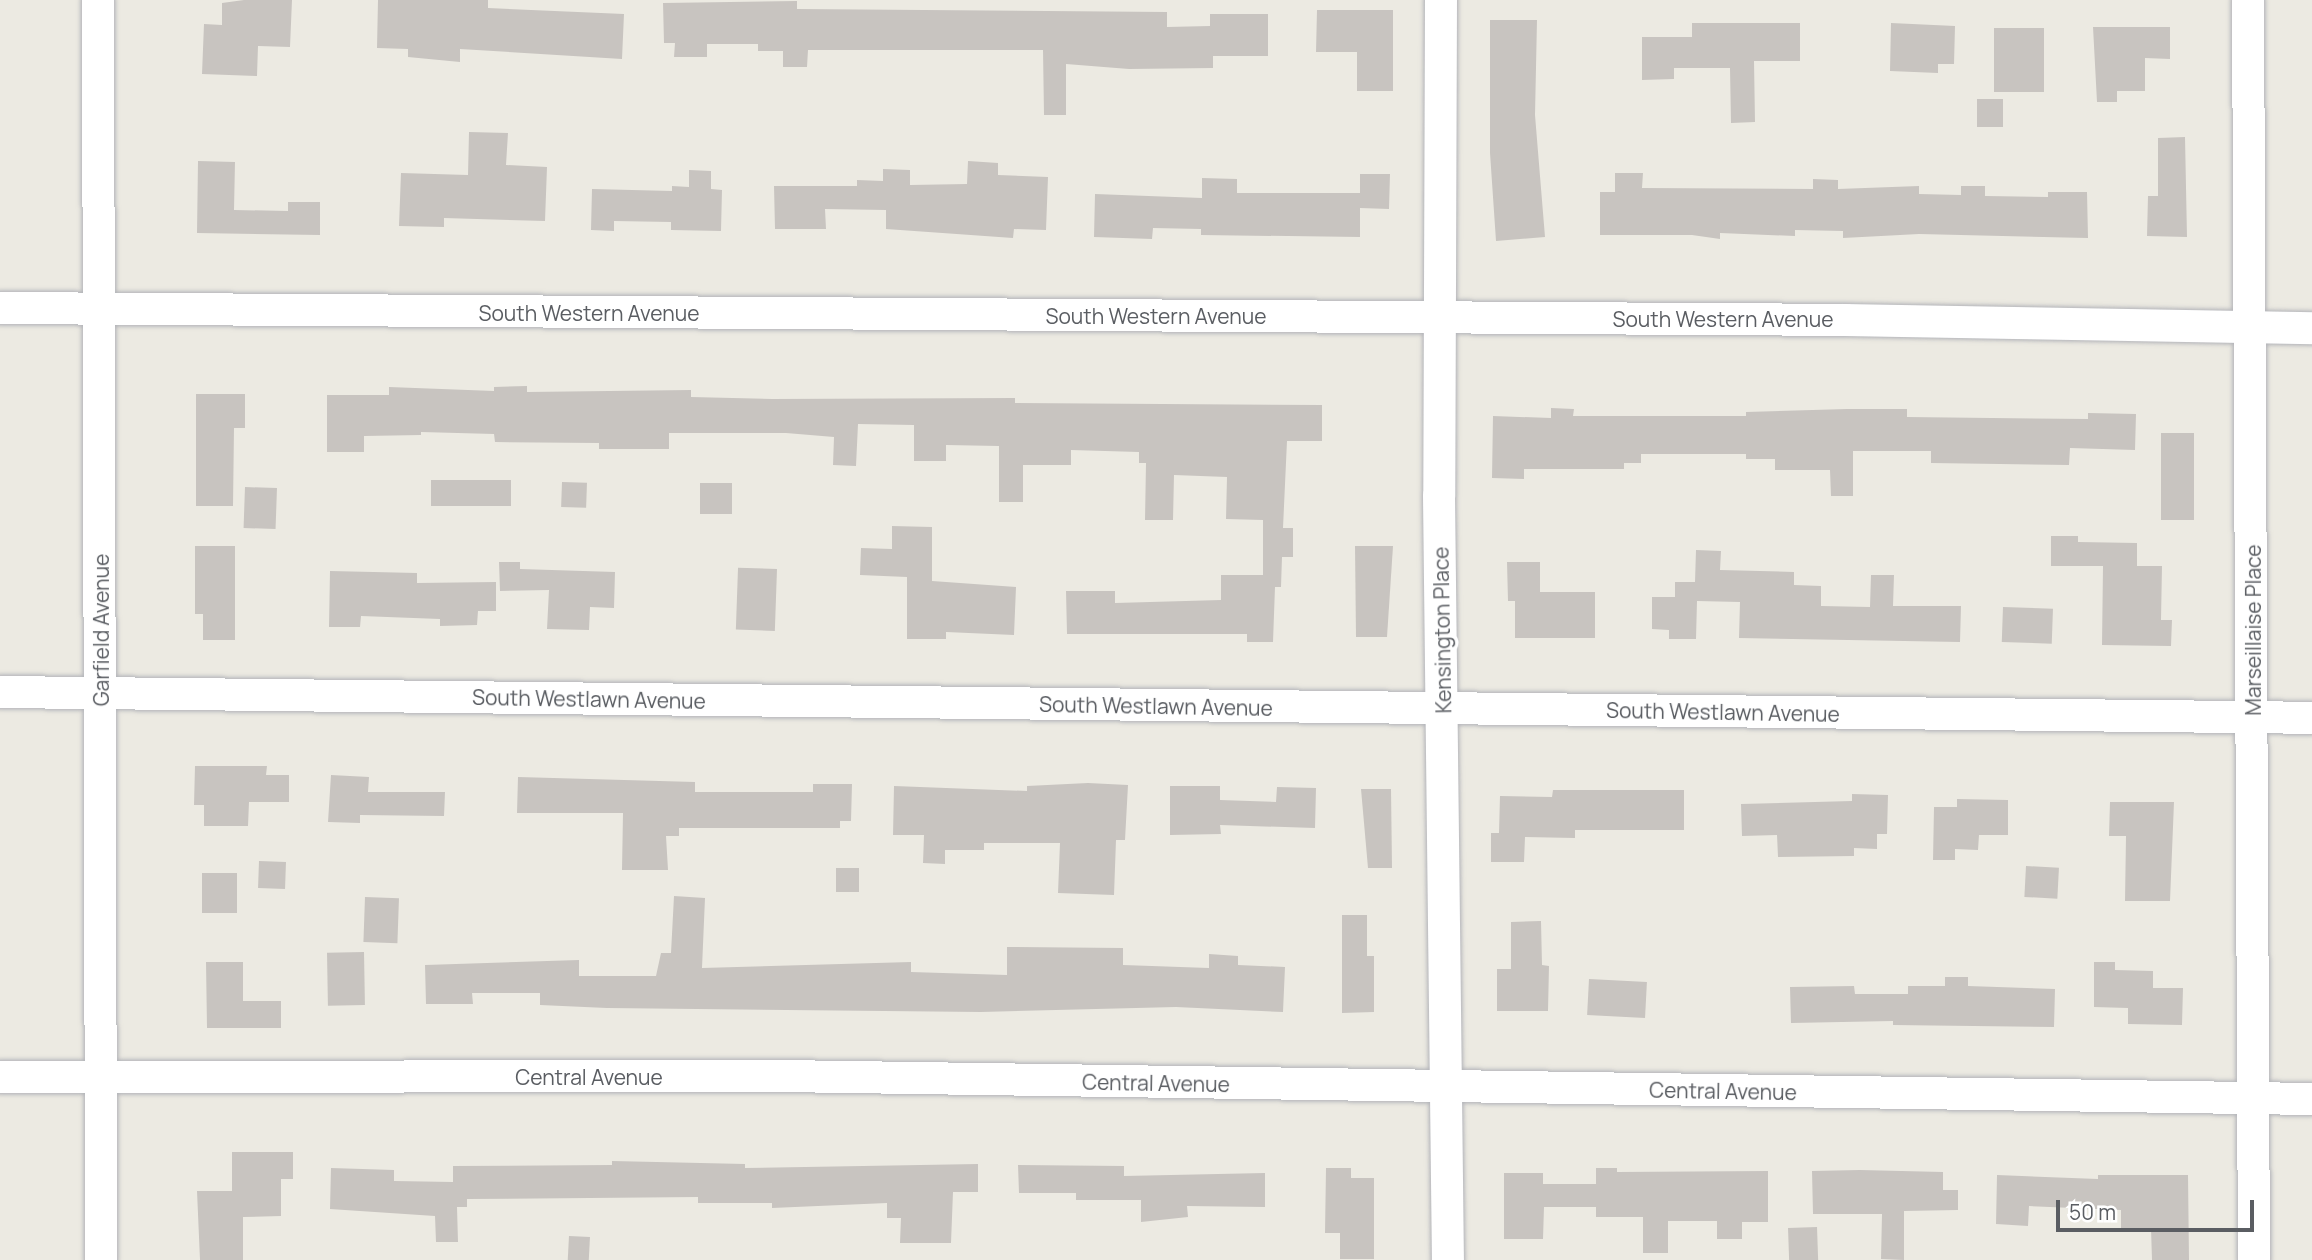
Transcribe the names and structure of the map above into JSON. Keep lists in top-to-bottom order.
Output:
{
  "streets": {
    "street": [
      "South Western Avenue",
      "Garfield Avenue",
      "Kensington Place",
      "Marseillaise Place",
      "South Westlawn Avenue",
      "Central Avenue"
    ]
  },
  "crossings": [
    ["South Western Avenue", "Garfield Avenue"],
    ["South Western Avenue", "Kensington Place"],
    ["South Western Avenue", "Marseillaise Place"],
    ["Garfield Avenue", "South Westlawn Avenue"],
    ["Garfield Avenue", "Central Avenue"],
    ["Kensington Place", "South Westlawn Avenue"],
    ["Kensington Place", "Central Avenue"],
    ["Marseillaise Place", "South Westlawn Avenue"],
    ["Marseillaise Place", "Central Avenue"]
  ],
  "scale_bar": "50 m"
}
